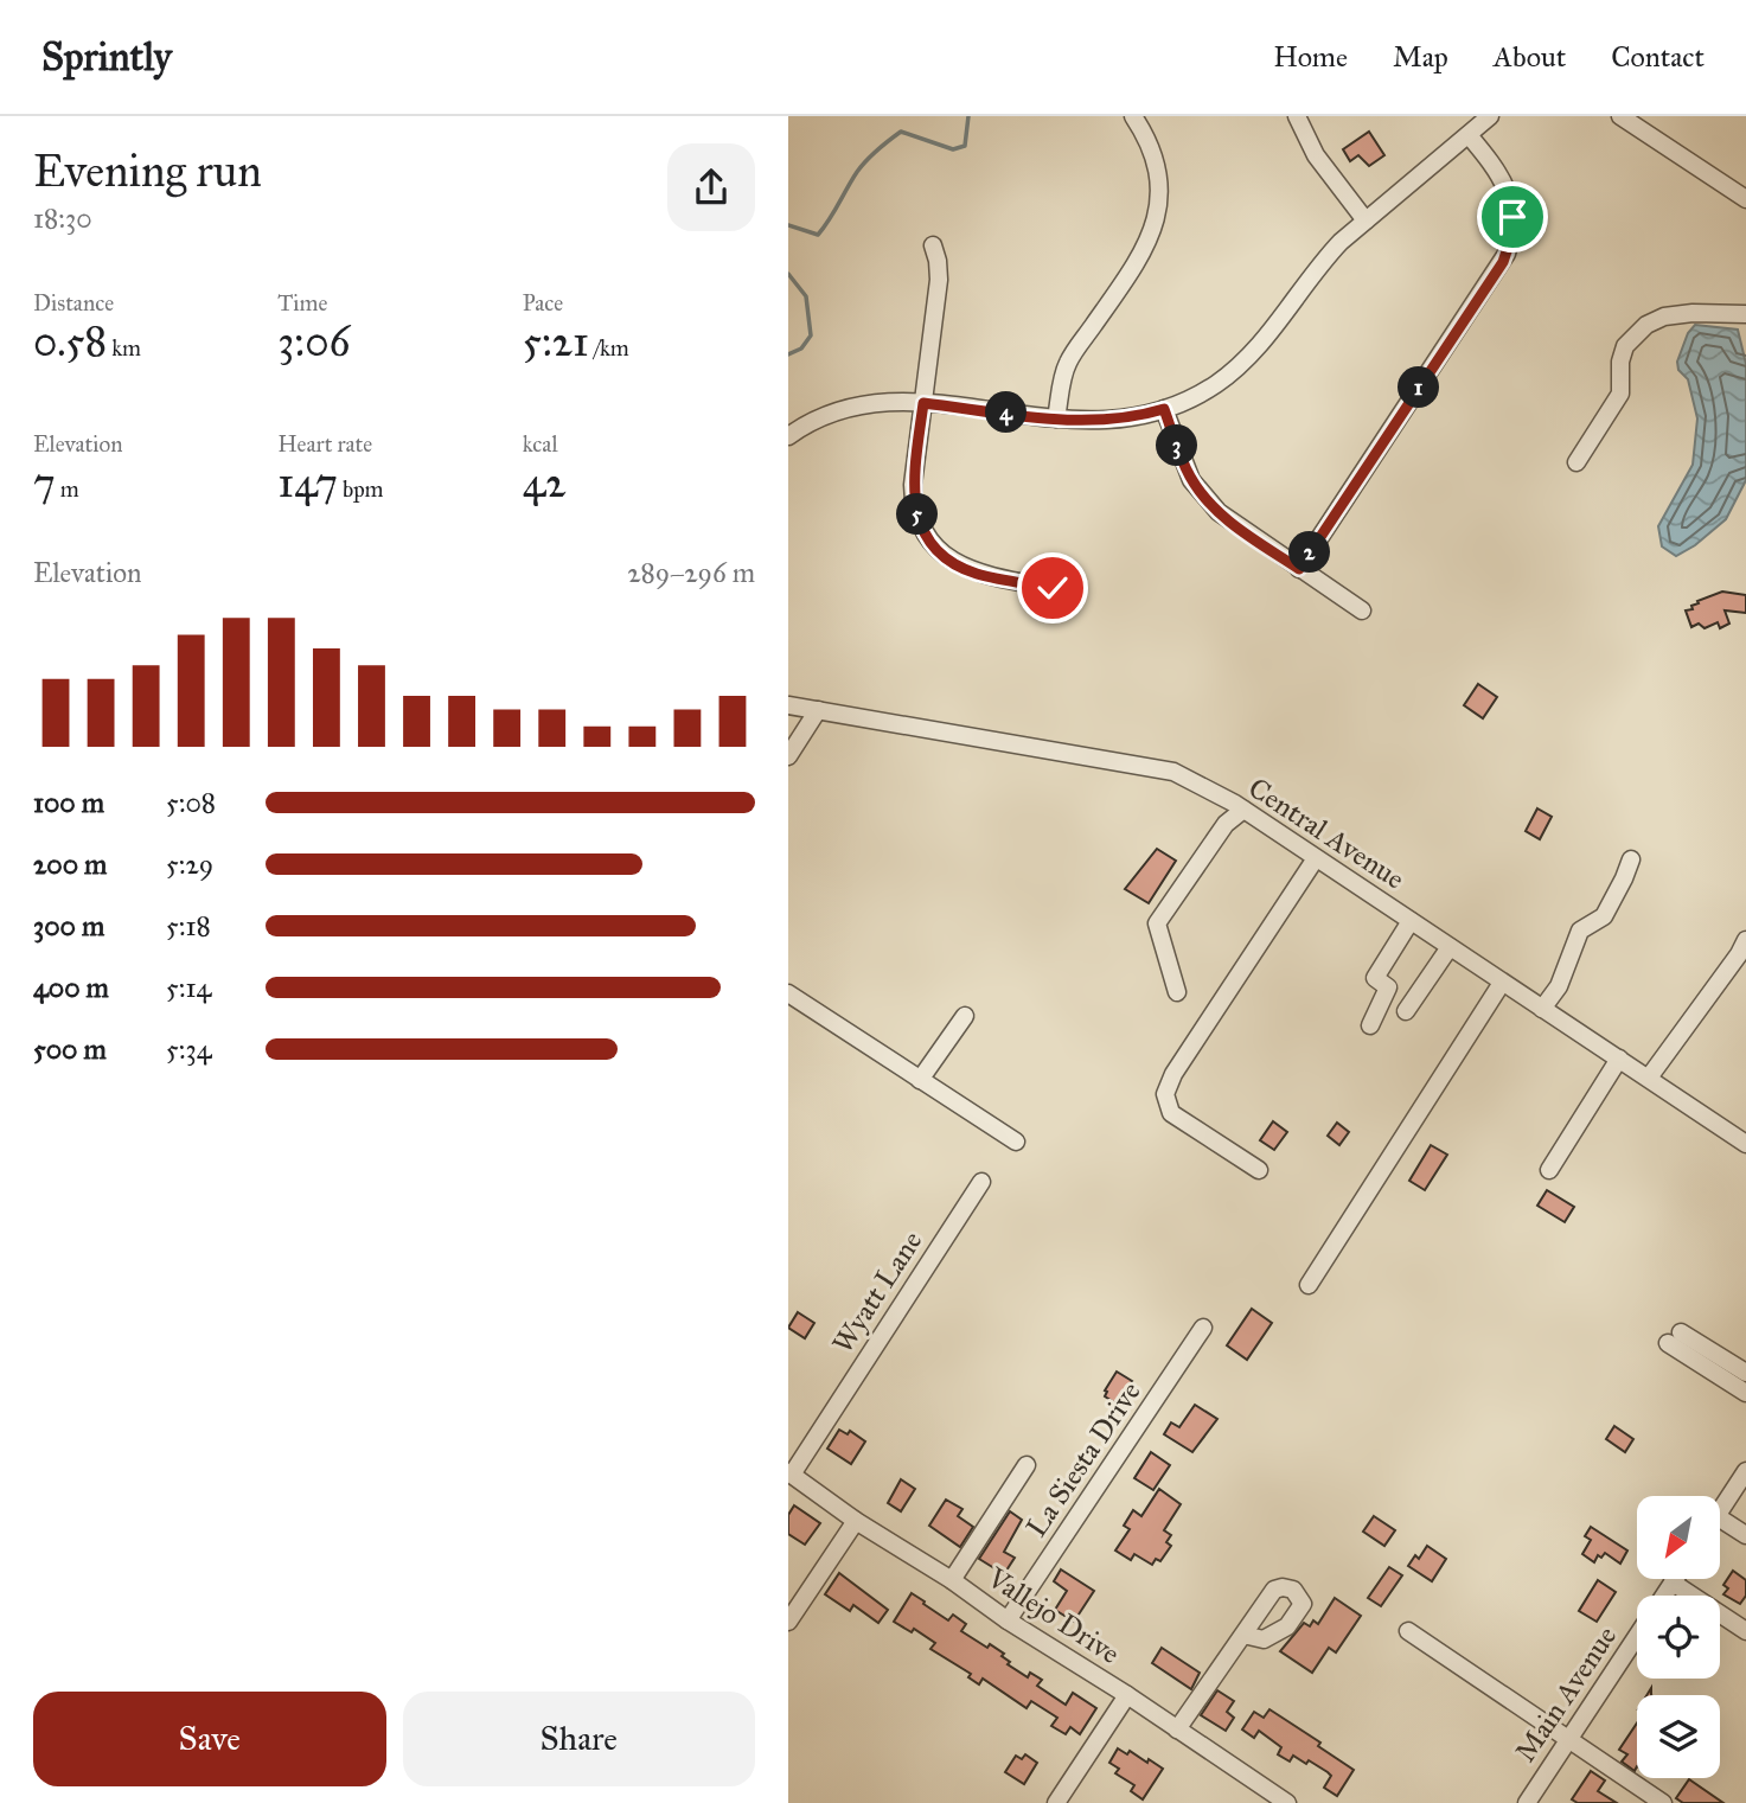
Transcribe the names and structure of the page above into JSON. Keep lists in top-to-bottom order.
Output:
{
  "streets": {
    "street": [
      "Central Avenue",
      "Wyatt Lane",
      "La Siesta Drive",
      "Vallejo Drive",
      "Main Avenue"
    ]
  },
  "crossings": [
    ["Wyatt Lane", "Vallejo Drive"],
    ["La Siesta Drive", "Vallejo Drive"]
  ],
  "north": "bottom left",
  "page": {
    "header": "Sprintly",
    "nav": [
      "Home",
      "Map",
      "About",
      "Contact"
    ],
    "heading": ["Evening run", "18:30"],
    "stats": [
      ["Distance", "0.58 km"],
      ["Time", "3:06"],
      ["Pace", "5:21 /km"],
      ["Elevation", "7 m"],
      ["Heart rate", "147 bpm"],
      ["kcal", "42"]
    ],
    "pins": [
      "1",
      "4",
      "3",
      "5",
      "2"
    ],
    "chart": ["Elevation", "289–296 m"],
    "list": [
      {
        "name": "100 m",
        "note": "5:08"
      },
      {
        "name": "200 m",
        "note": "5:29"
      },
      {
        "name": "300 m",
        "note": "5:18"
      },
      {
        "name": "400 m",
        "note": "5:14"
      },
      {
        "name": "500 m",
        "note": "5:34"
      }
    ],
    "buttons": ["Save", "Share"]
  }
}
